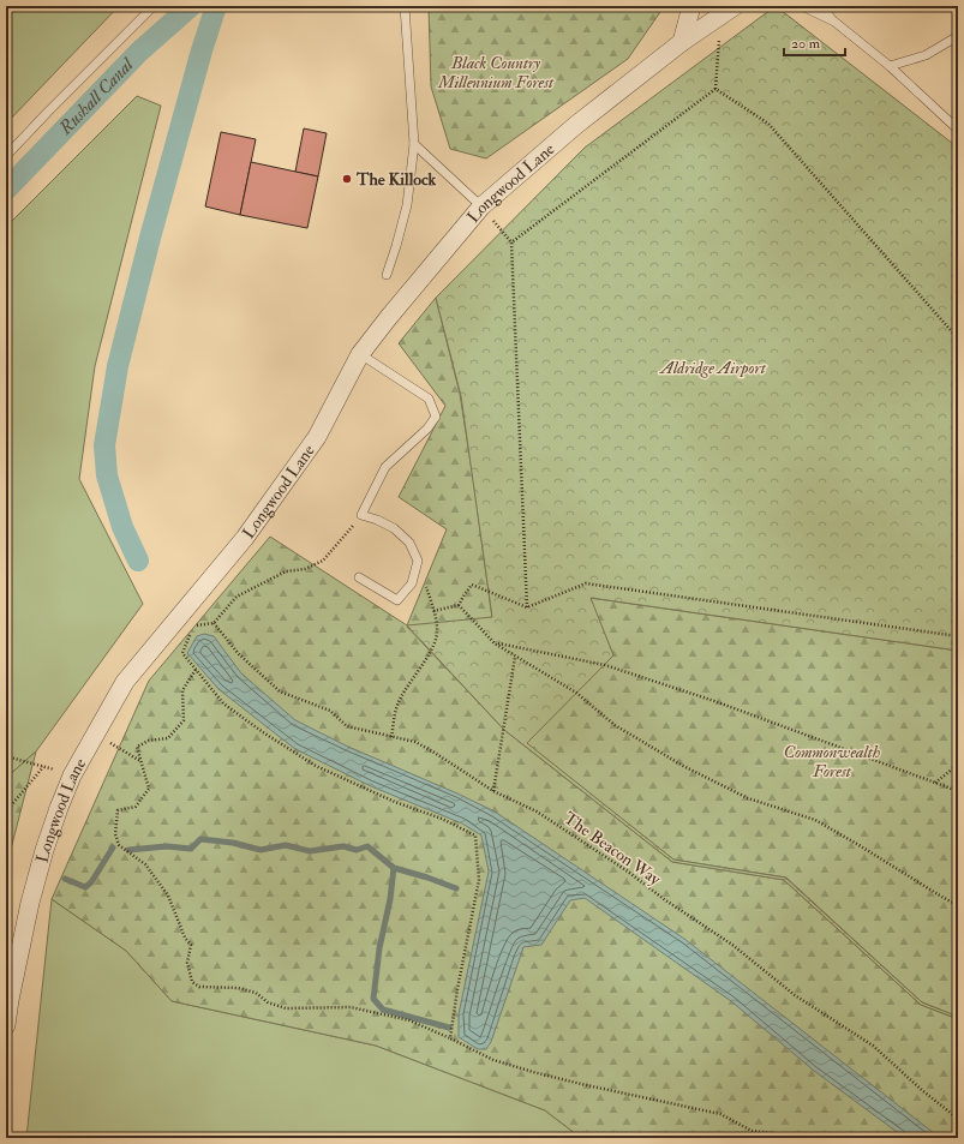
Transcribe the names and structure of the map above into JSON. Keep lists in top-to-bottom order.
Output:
{
  "streets": {
    "street": ["Longwood Lane"],
    "path": ["The Beacon Way"]
  },
  "water": ["Rushall Canal"],
  "parks": ["Black Country Millennium Forest", "Aldridge Airport", "Commonwealth Forest"],
  "places": ["The Killock"],
  "scale_bar": "20 m"
}
